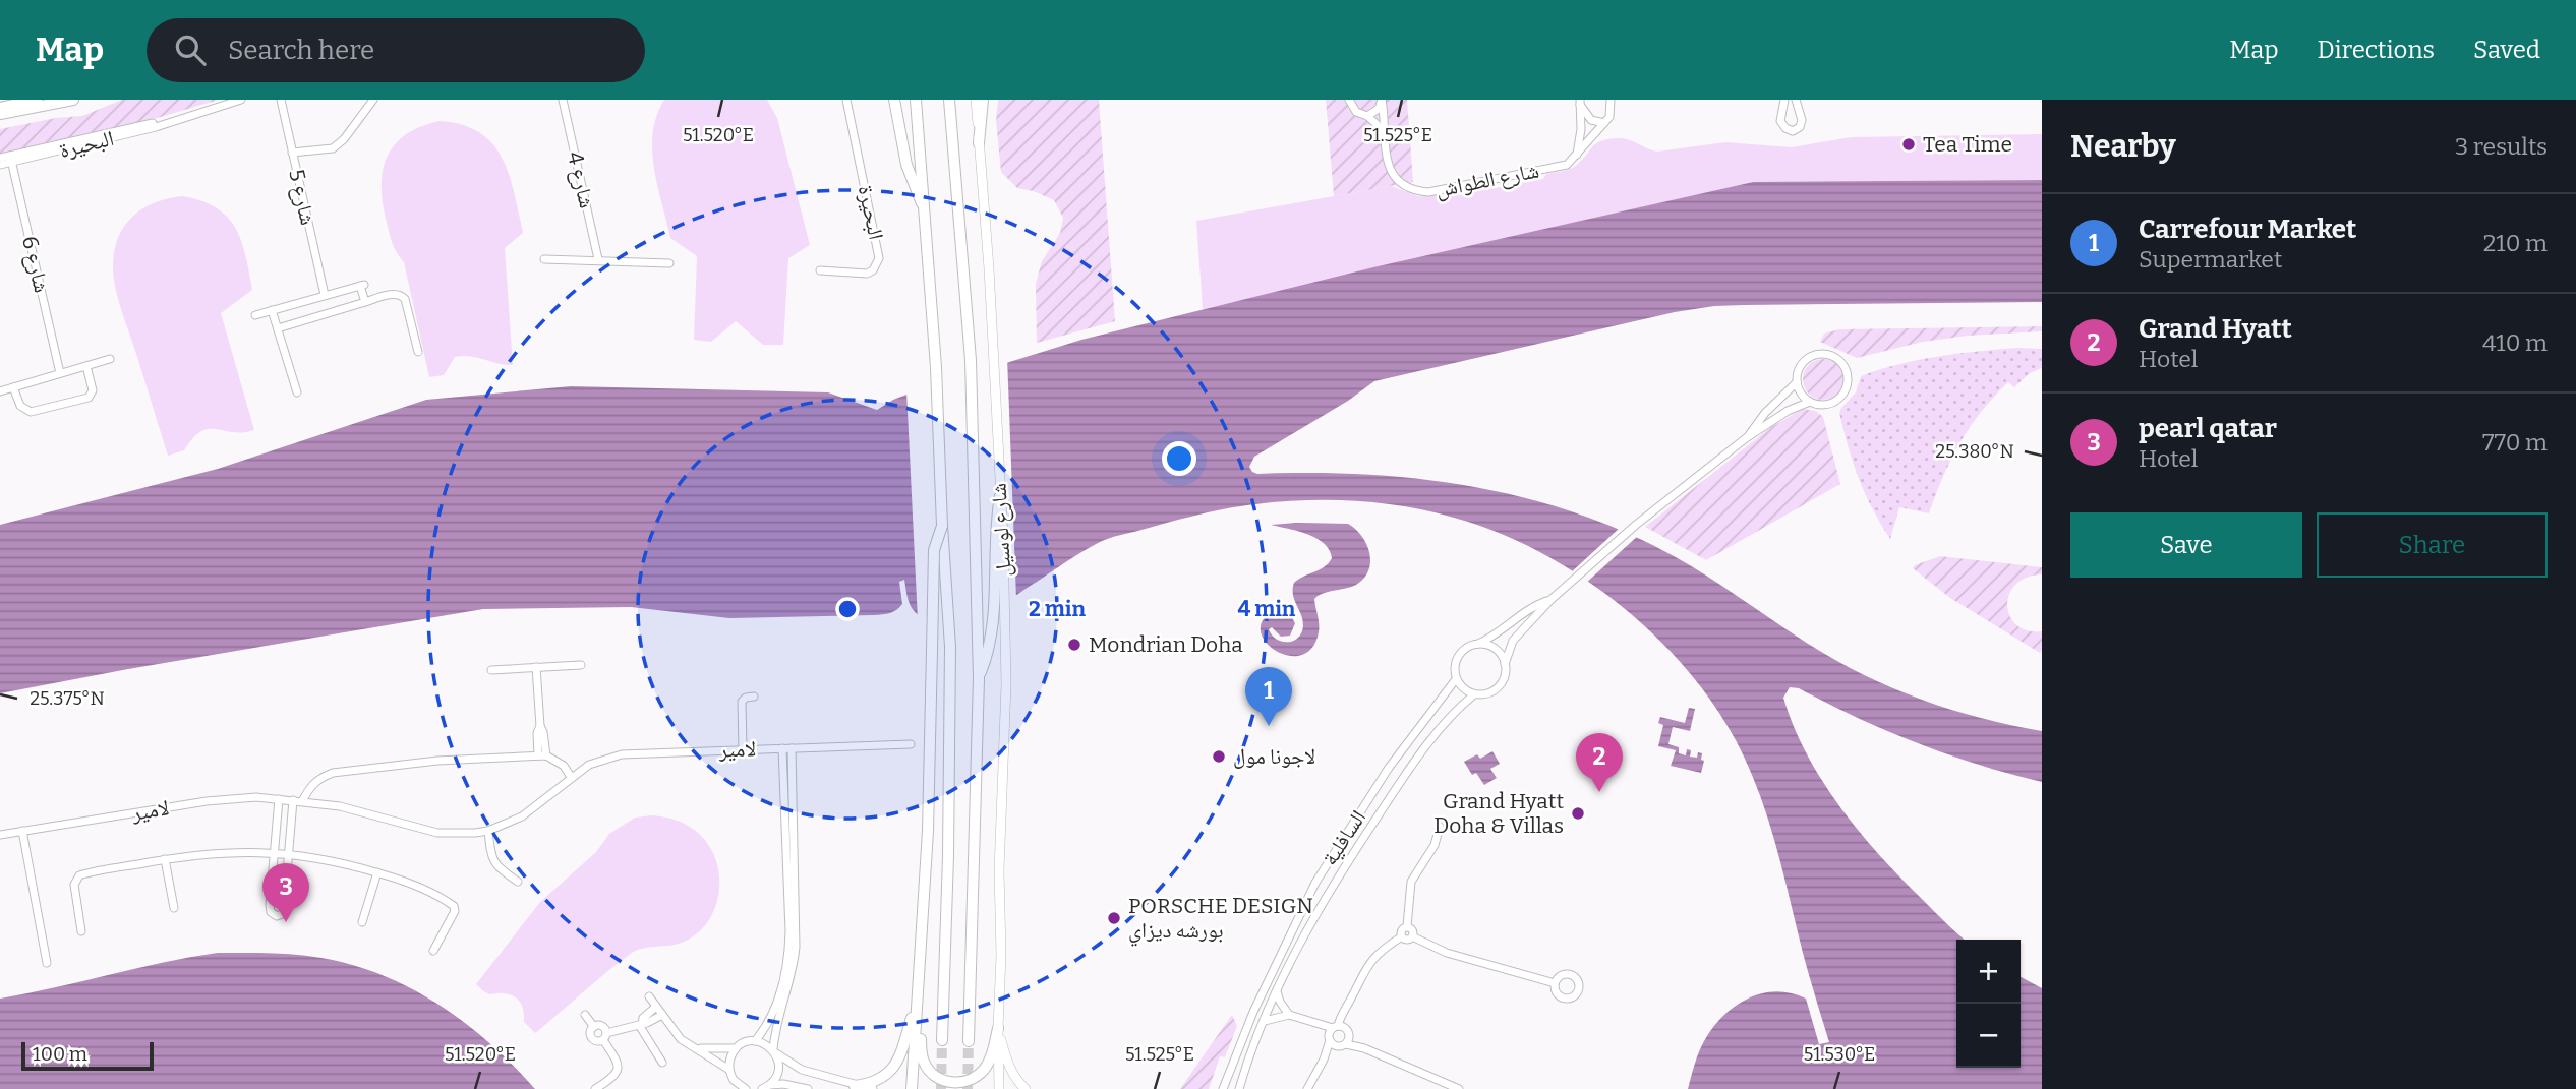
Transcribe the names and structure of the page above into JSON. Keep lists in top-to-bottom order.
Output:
{
  "streets": {
    "main road": ["شارع لوسيل"],
    "street": [
      "البحيرة",
      "شارع 4",
      "شارع الطواش",
      "شارع 5",
      "شارع 6",
      "لامير",
      "السافلية"
    ]
  },
  "crossings": [
    ["البحيرة", "شارع 6"]
  ],
  "places": [
    "Tea Time",
    "Mondrian Doha",
    "لاجونا مول",
    "Grand Hyatt Doha & Villas",
    "PORSCHE DESIGN بورشه ديزاي"
  ],
  "scale_bar": "100 m",
  "page": {
    "header": "Map",
    "search": "Search here",
    "nav": ["Map", "Directions", "Saved"],
    "heading": ["Nearby", "3 results"],
    "list": [
      {
        "mark": "1",
        "name": "Carrefour Market",
        "note": "Supermarket",
        "value": "210 m"
      },
      {
        "mark": "2",
        "name": "Grand Hyatt",
        "note": "Hotel",
        "value": "410 m"
      },
      {
        "mark": "3",
        "name": "pearl qatar",
        "note": "Hotel",
        "value": "770 m"
      }
    ],
    "buttons": ["Save", "Share"],
    "pins": ["1", "2", "3"],
    "map_buttons": ["+", "−"],
    "scale": "100 m"
  },
  "coordinates": [
    "51.520°E",
    "51.525°E",
    "25.380°N",
    "25.375°N",
    "51.530°E"
  ],
  "rings": ["2 min", "4 min"]
}
